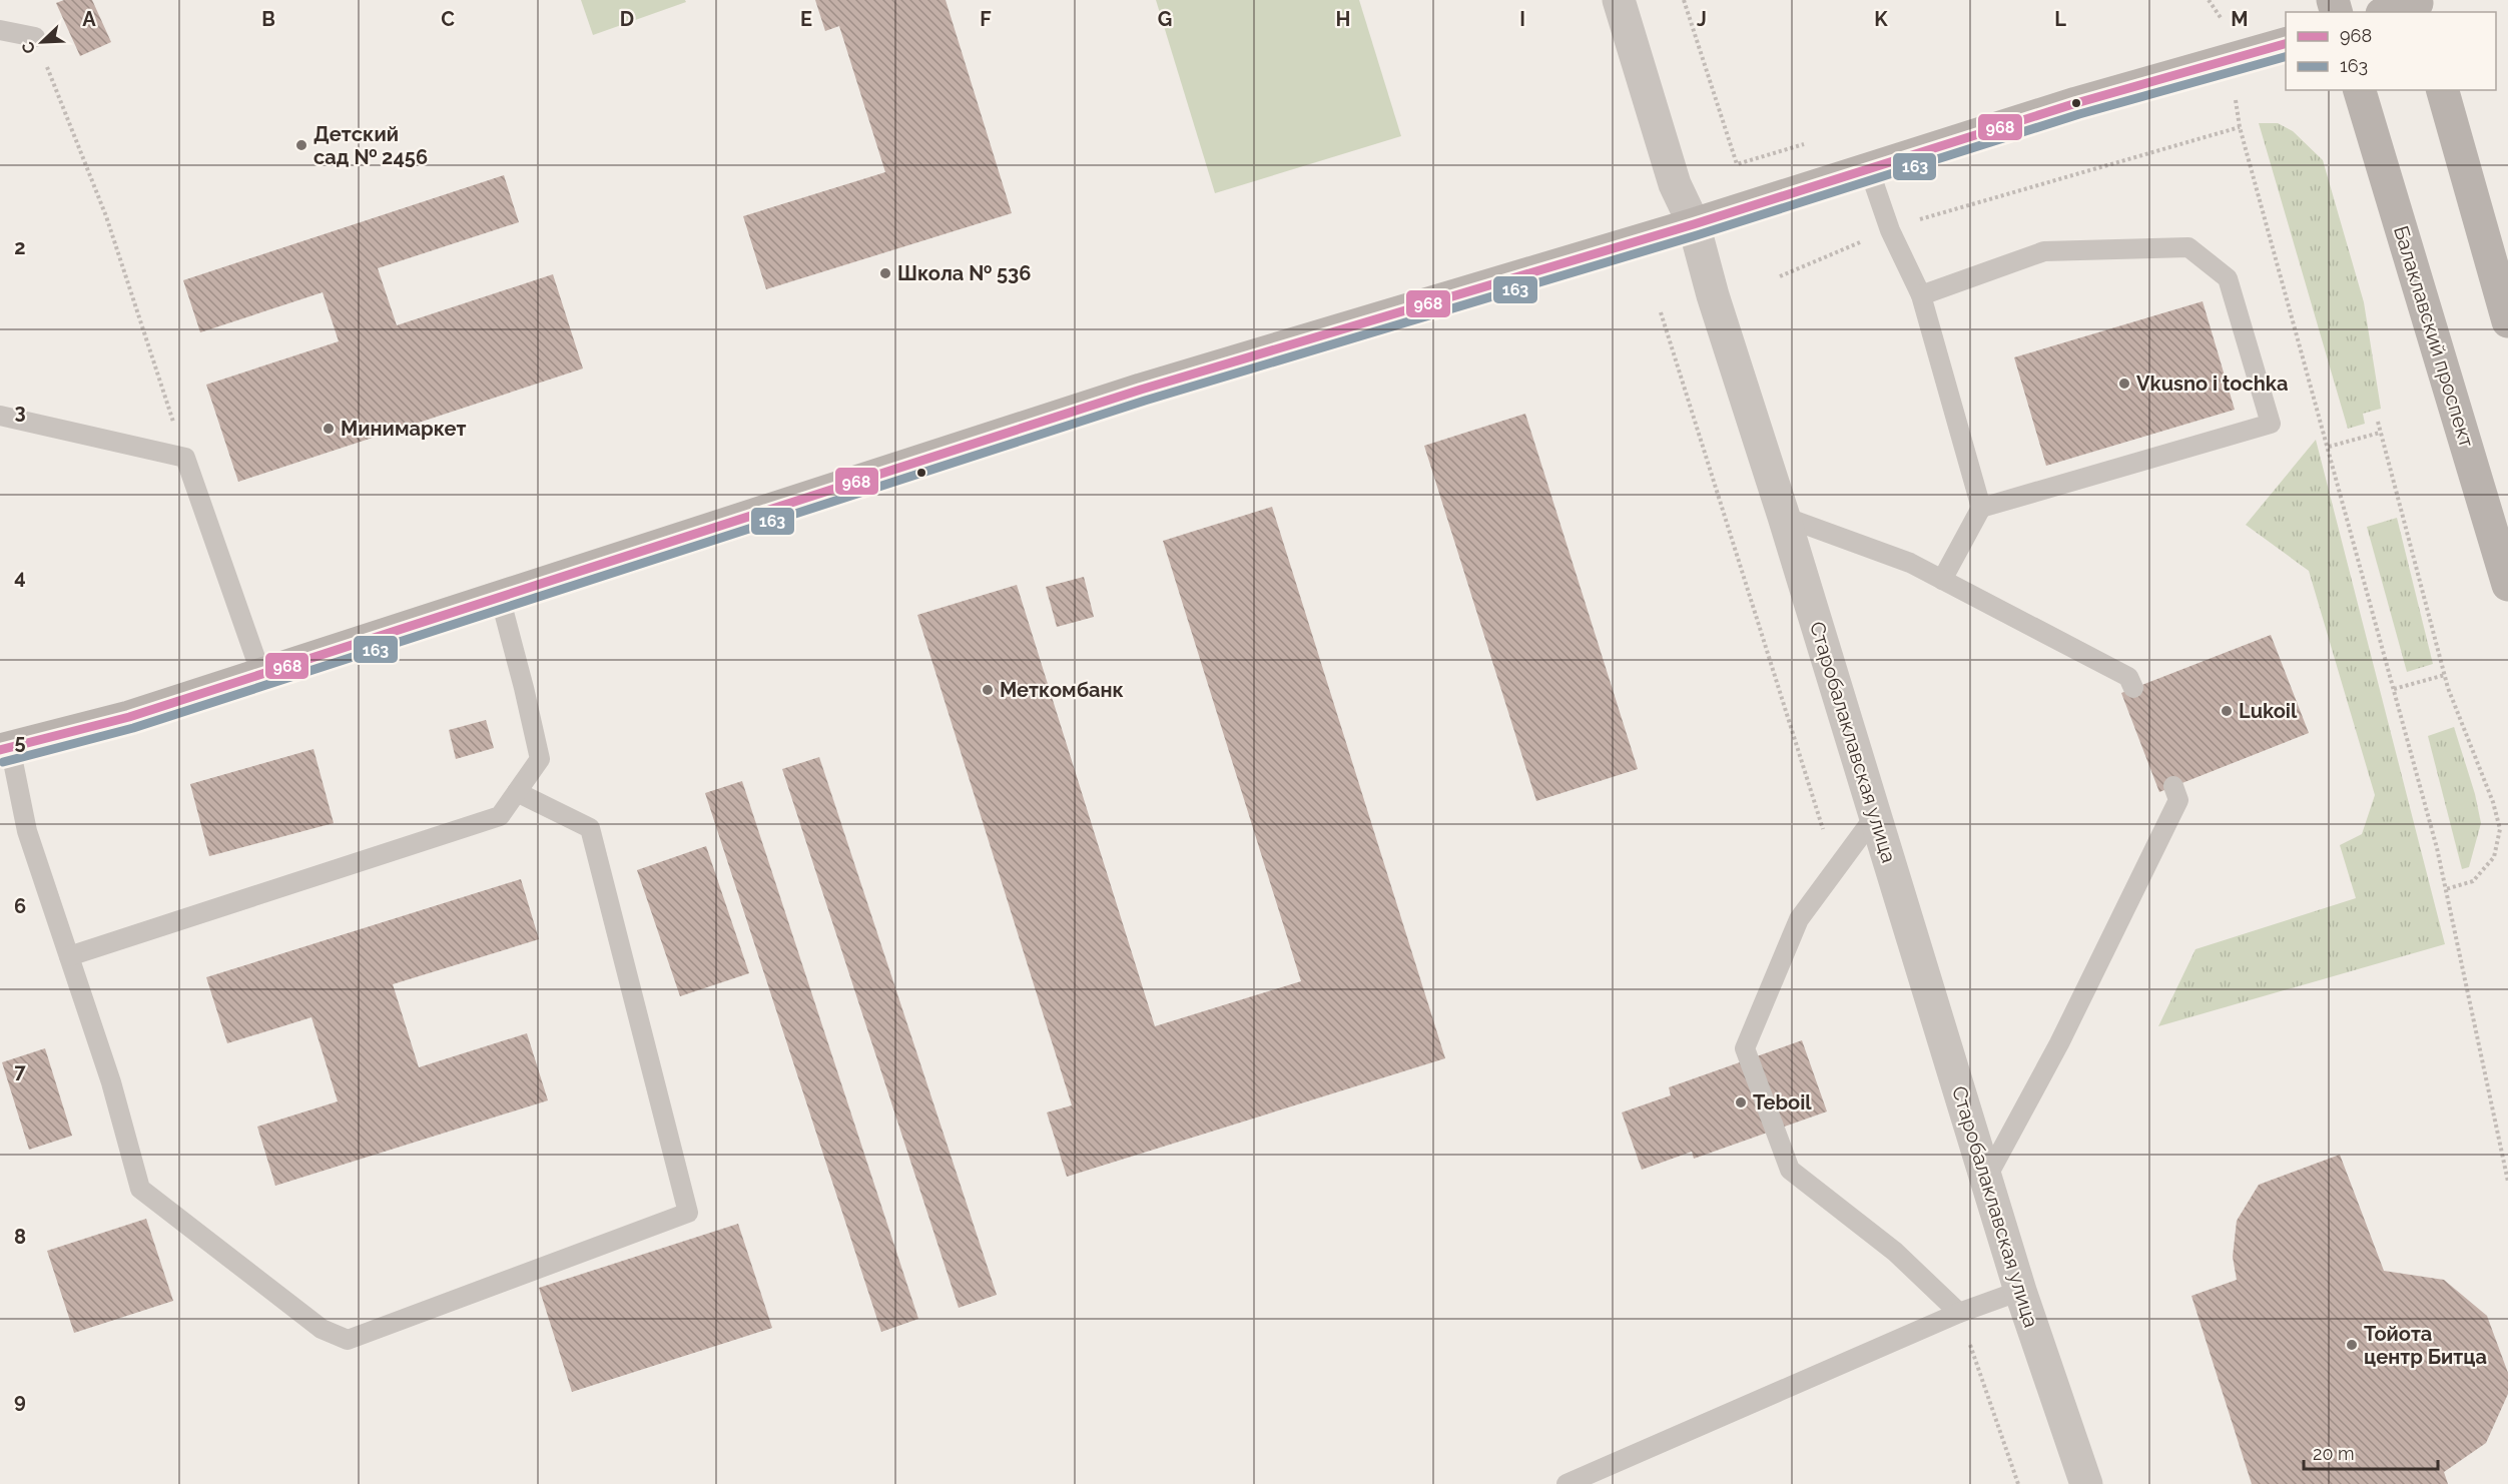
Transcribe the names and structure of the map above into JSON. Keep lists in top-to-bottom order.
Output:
{
  "streets": {
    "street": ["Балаклавский проспект", "Старобалаклавская улица"]
  },
  "places": [
    "Детский сад № 2456",
    "Школа № 536",
    "Vkusno i tochka",
    "Минимаркет",
    "Меткомбанк",
    "Lukoil",
    "Teboil",
    "Тойота центр Битца"
  ],
  "lines": ["transit line 968", "transit line 163"],
  "legend": ["968", "163"],
  "scale_bar": "20 m",
  "north": "bottom left",
  "grid": {
    "columns": [
      "A",
      "B",
      "C",
      "D",
      "E",
      "F",
      "G",
      "H",
      "I",
      "J",
      "K",
      "L",
      "M"
    ],
    "rows": [
      "2",
      "3",
      "4",
      "5",
      "6",
      "7",
      "8",
      "9"
    ]
  }
}
